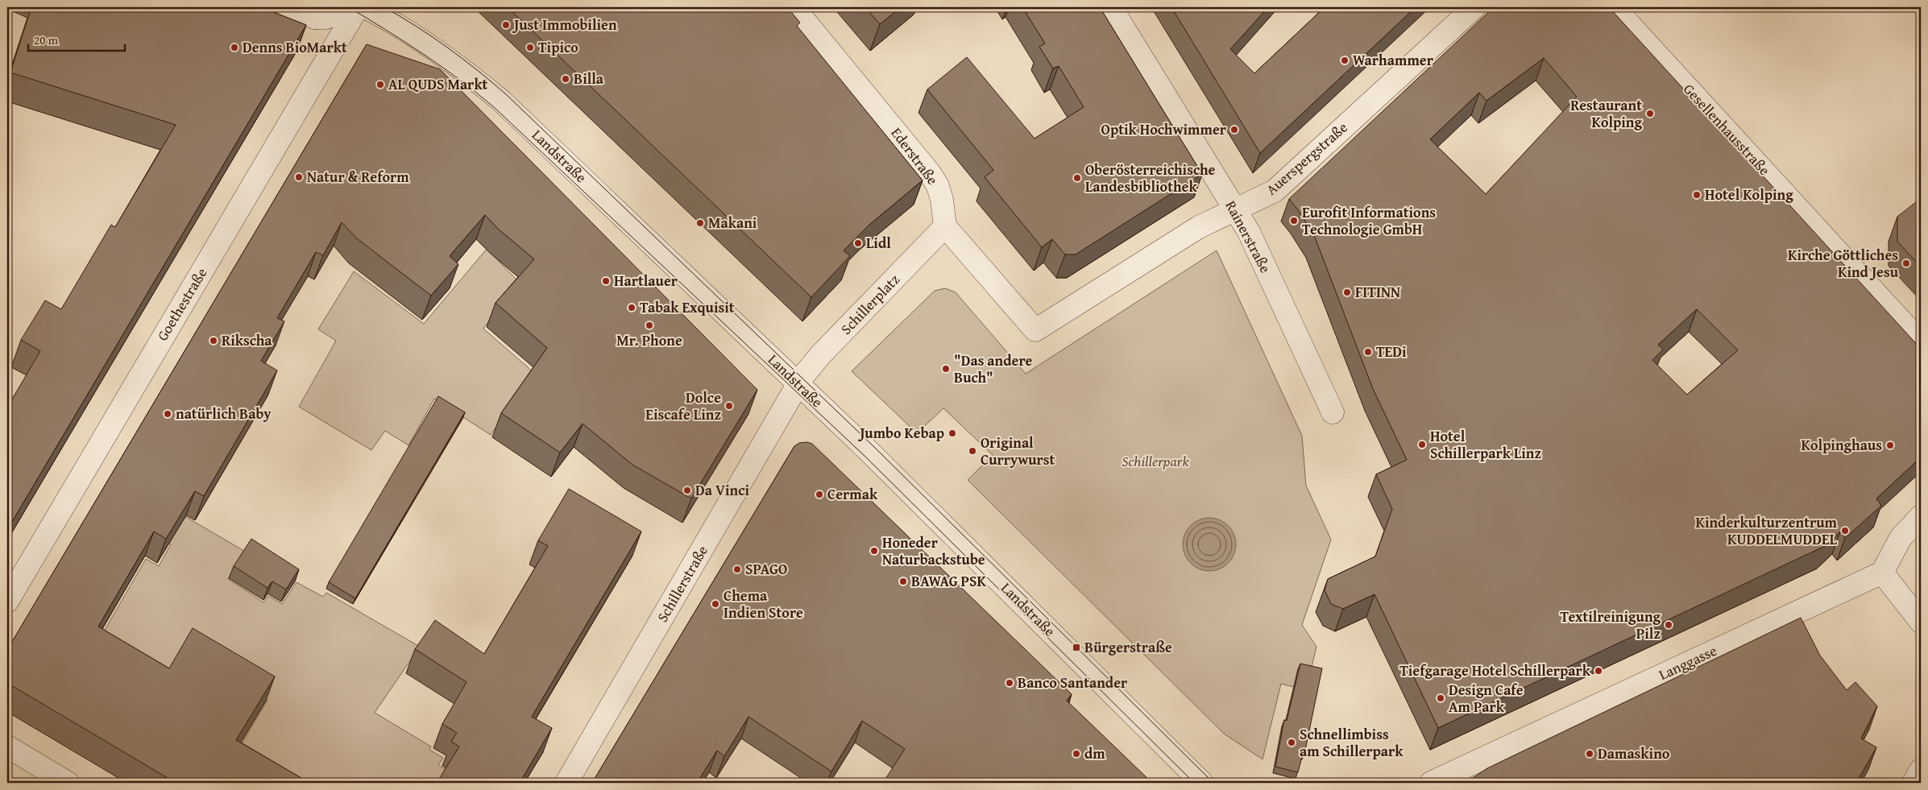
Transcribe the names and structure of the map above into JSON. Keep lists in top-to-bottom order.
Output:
{
  "streets": {
    "street": [
      "Gesellenhausstraße",
      "Landstraße",
      "Ederstraße",
      "Auerspergstraße",
      "Rainerstraße",
      "Goethestraße",
      "Schillerplatz",
      "Schillerstraße",
      "Langgasse"
    ]
  },
  "crossings": [
    ["Landstraße", "Schillerplatz"],
    ["Landstraße", "Schillerstraße"],
    ["Ederstraße", "Auerspergstraße"],
    ["Ederstraße", "Schillerplatz"],
    ["Auerspergstraße", "Rainerstraße"],
    ["Auerspergstraße", "Schillerplatz"],
    ["Schillerplatz", "Schillerstraße"]
  ],
  "parks": ["Schillerpark"],
  "places": {
    "other": [
      "Just Immobilien",
      "Denns BioMarkt",
      "Tipico",
      "Warhammer",
      "Billa",
      "AL QUDS Markt",
      "Restaurant Kolping",
      "Optik Hochwimmer",
      "Natur & Reform",
      "Oberösterreichische Landesbibliothek",
      "Hotel Kolping",
      "Eurofit Informations Technologie GmbH",
      "Makani",
      "Lidl",
      "Kirche Göttliches Kind Jesu",
      "Hartlauer",
      "FITINN",
      "Tabak Exquisit",
      "Mr. Phone",
      "Rikscha",
      "TEDi",
      "\"Das andere Buch\"",
      "Dolce Eiscafe Linz",
      "natürlich Baby",
      "Jumbo Kebap",
      "Hotel Schillerpark Linz",
      "Kolpinghaus",
      "Original Currywurst",
      "Da Vinci",
      "Cermak",
      "Kinderkulturzentrum KUDDELMUDDEL",
      "Honeder Naturbackstube",
      "SPAGO",
      "BAWAG PSK",
      "Chema Indien Store",
      "Textilreinigung Pilz",
      "Tiefgarage Hotel Schillerpark",
      "Banco Santander",
      "Design Cafe Am Park",
      "Schnellimbiss am Schillerpark",
      "dm",
      "Damaskino"
    ],
    "transit": ["Bürgerstraße"]
  },
  "scale_bar": "20 m"
}
